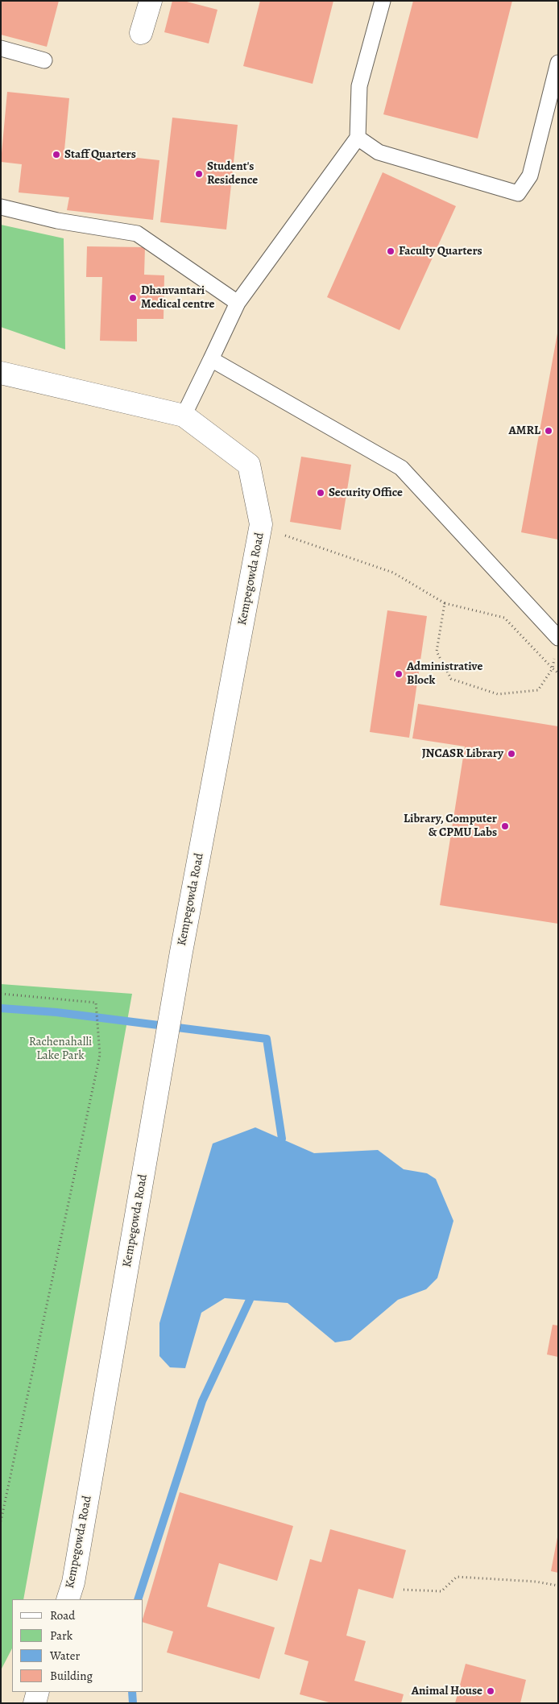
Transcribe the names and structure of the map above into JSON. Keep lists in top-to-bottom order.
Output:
{
  "streets": {
    "street": ["Kempegowda Road"]
  },
  "parks": ["Rachenahalli Lake Park"],
  "places": [
    "Staff Quarters",
    "Student's Residence",
    "Faculty Quarters",
    "Dhanvantari Medical centre",
    "AMRL",
    "Security Office",
    "Administrative Block",
    "JNCASR Library",
    "Library, Computer & CPMU Labs",
    "Animal House"
  ],
  "legend": [
    "Road",
    "Park",
    "Water",
    "Building"
  ]
}
